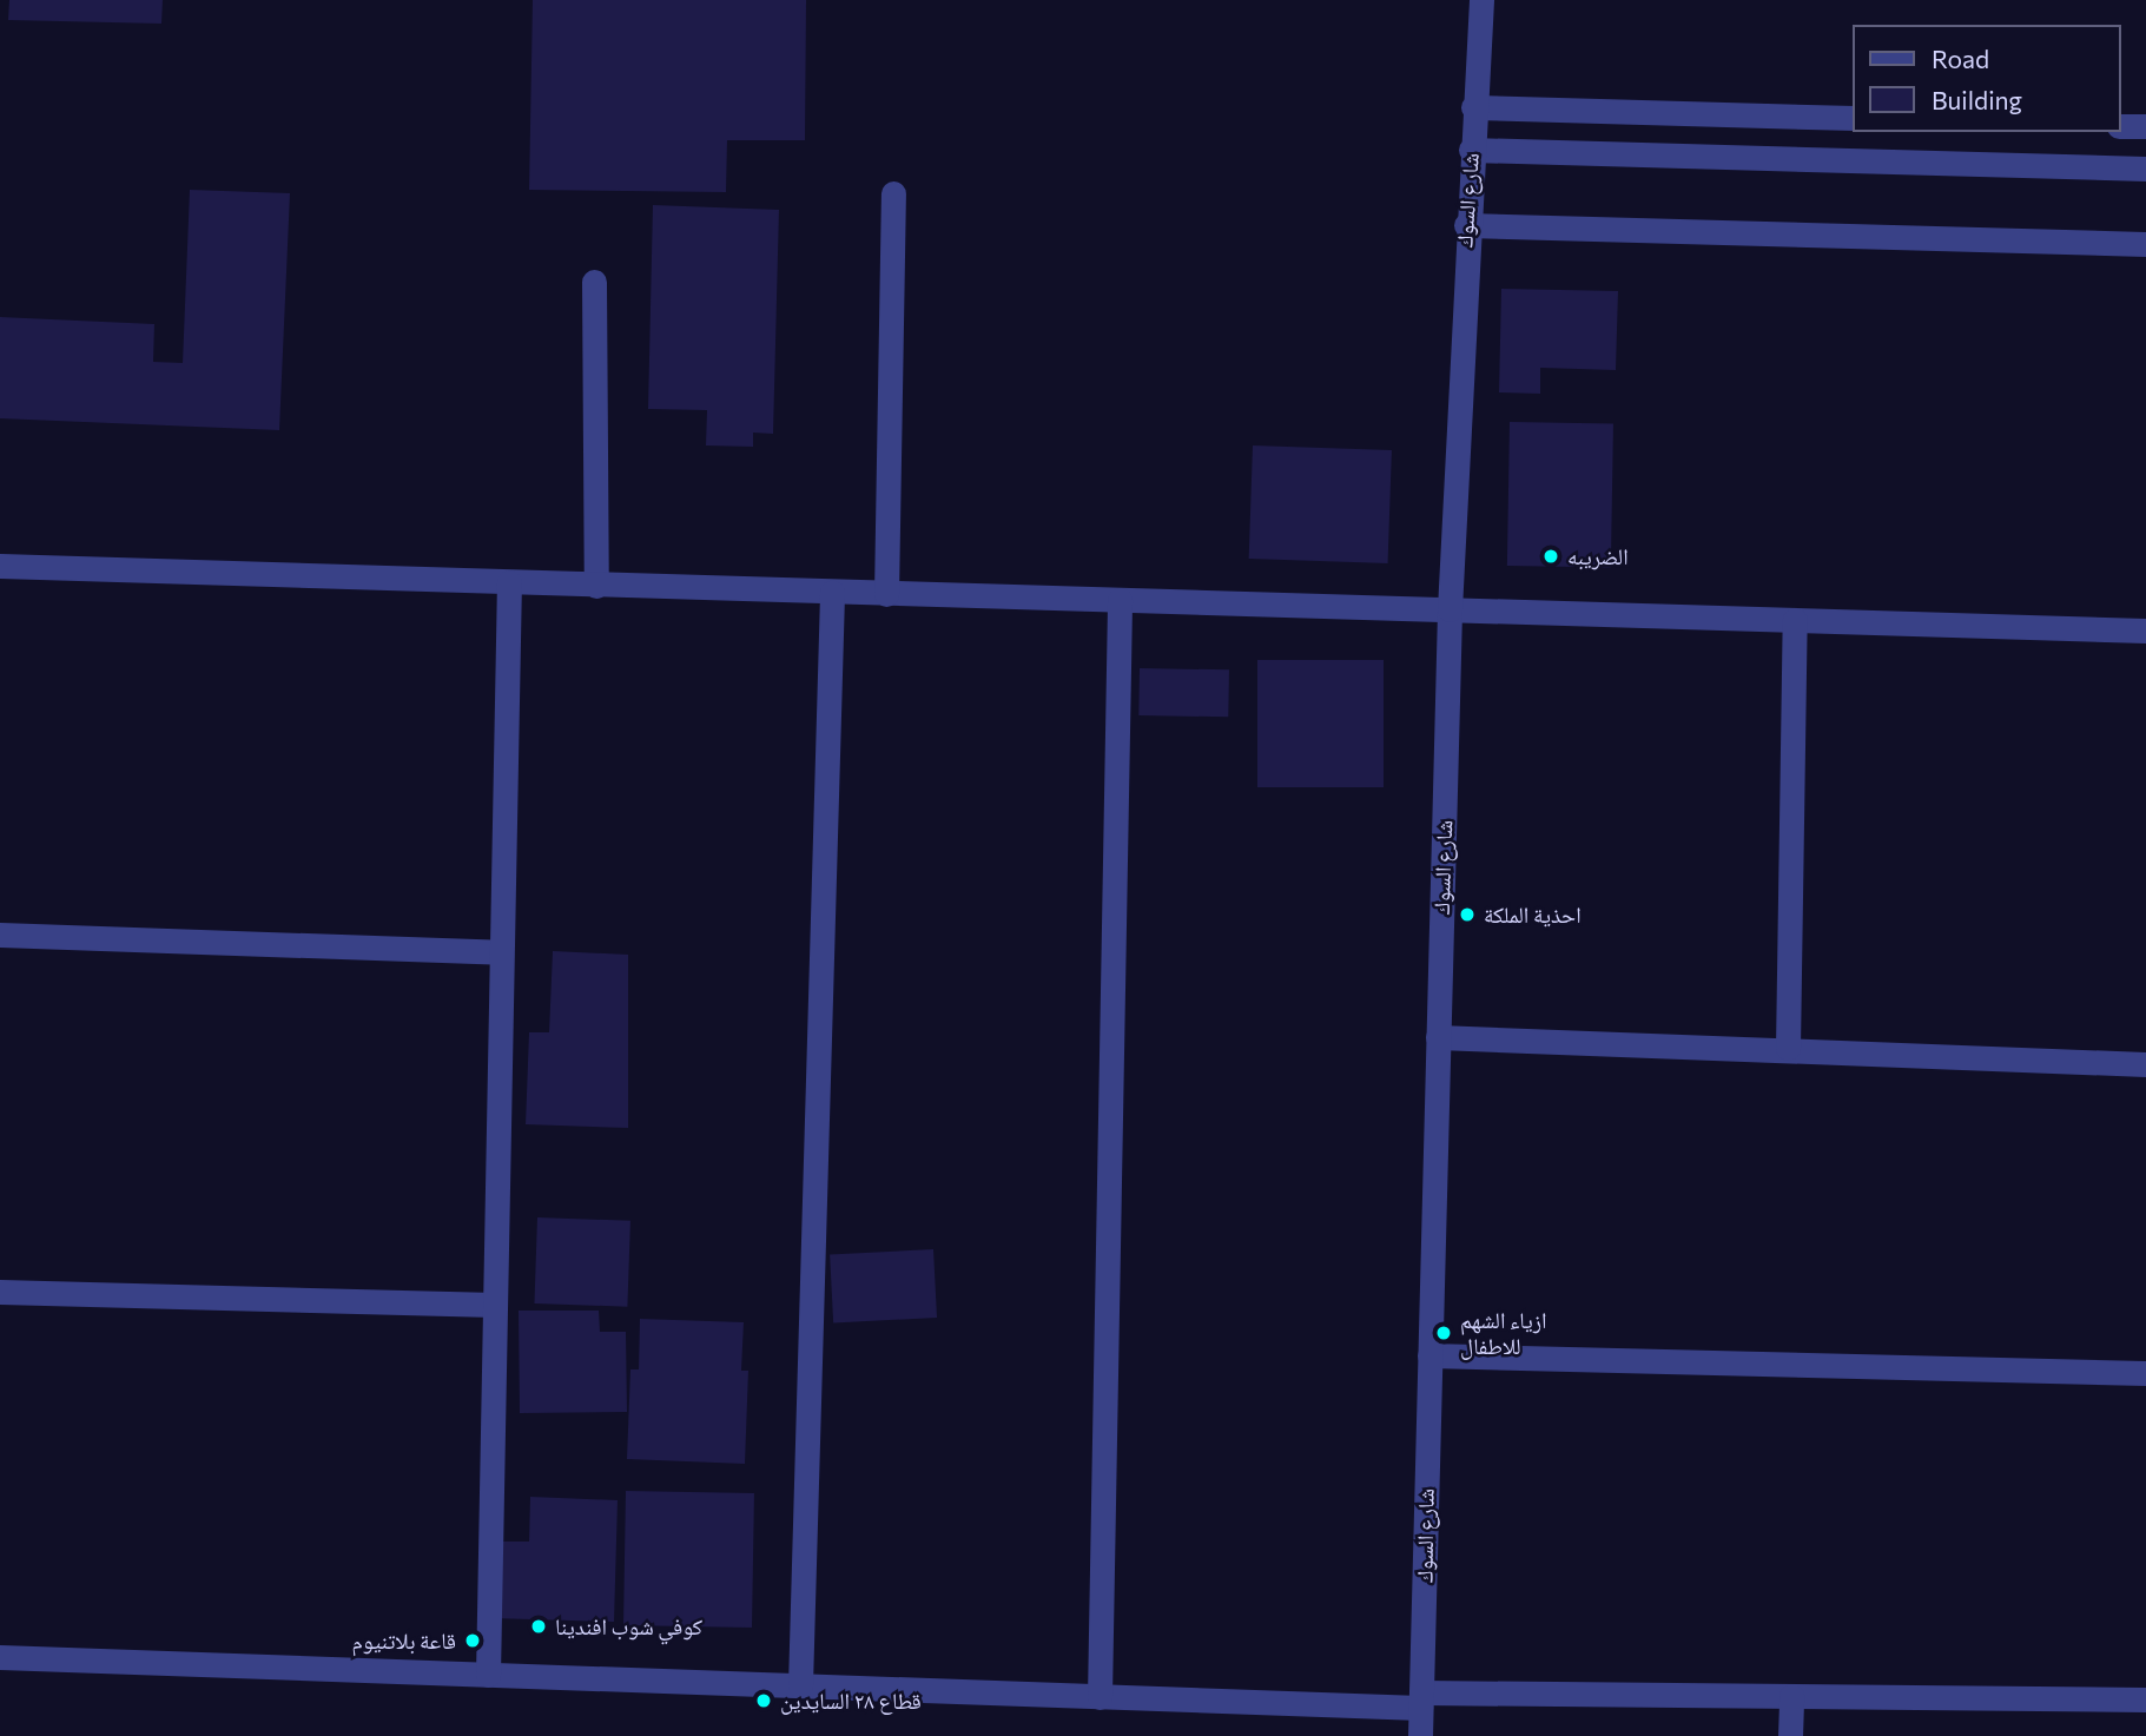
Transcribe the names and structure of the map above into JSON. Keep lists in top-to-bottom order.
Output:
{
  "streets": {
    "street": ["شارع السوك"]
  },
  "places": [
    "الضريبه",
    "احذية الملكة",
    "ازياء الشهم للاطفال",
    "كوفي شوب افندينا",
    "قاعة بلاتنيوم",
    "قطاع ٢٨ السايدين"
  ],
  "legend": ["Road", "Building"]
}
